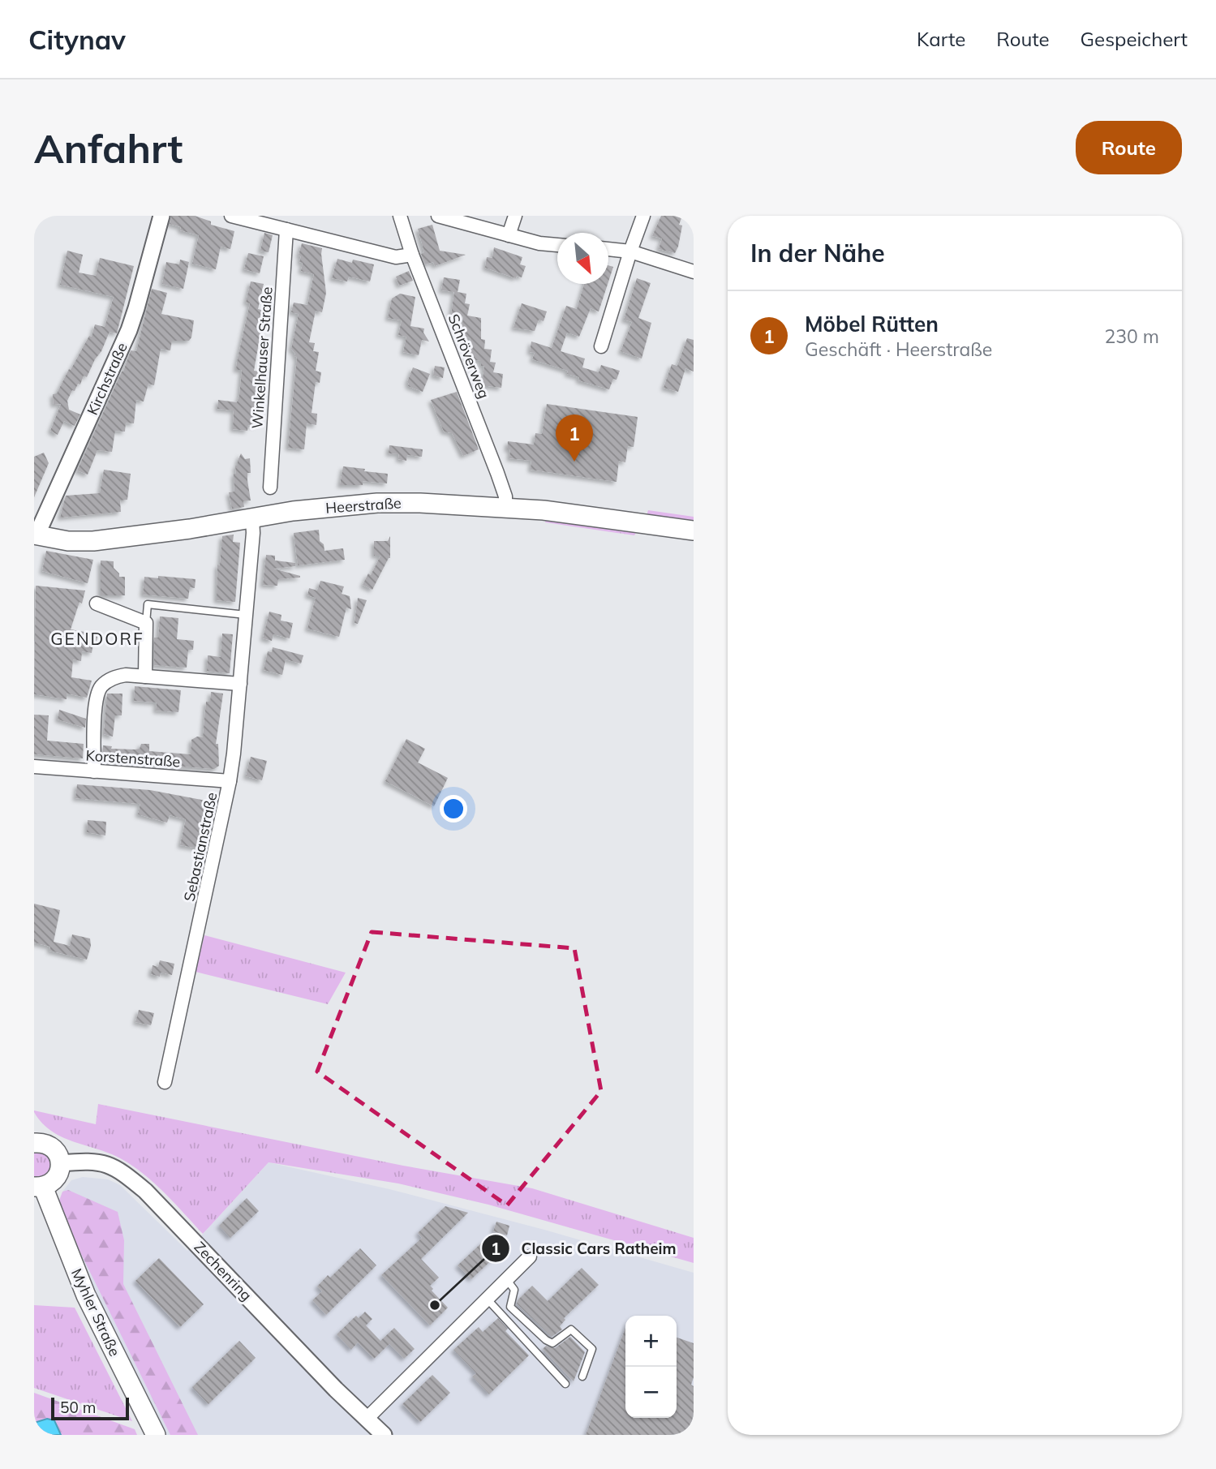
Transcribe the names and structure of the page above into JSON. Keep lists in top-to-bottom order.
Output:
{
  "streets": {
    "main road": ["Heerstraße", "Myhler Straße"],
    "street": [
      "Schröverweg",
      "Winkelhauser Straße",
      "Kirchstraße",
      "Korstenstraße",
      "Sebastianstraße",
      "Zechenring"
    ]
  },
  "crossings": [
    ["Schröverweg", "Heerstraße"],
    ["Kirchstraße", "Heerstraße"],
    ["Heerstraße", "Sebastianstraße"],
    ["Korstenstraße", "Sebastianstraße"]
  ],
  "districts": ["GENDORF"],
  "places": ["Classic Cars Ratheim"],
  "scale_bar": "50 m",
  "north": "bottom right",
  "page": {
    "header": "Citynav",
    "nav": ["Karte", "Route", "Gespeichert"],
    "buttons": "Route",
    "title": "Anfahrt",
    "heading": "In der Nähe",
    "list": [
      {
        "mark": "1",
        "name": "Möbel Rütten",
        "note": "Geschäft · Heerstraße",
        "value": "230 m"
      }
    ],
    "pins": "1",
    "map_buttons": ["+", "−"],
    "scale": "50 m"
  }
}
